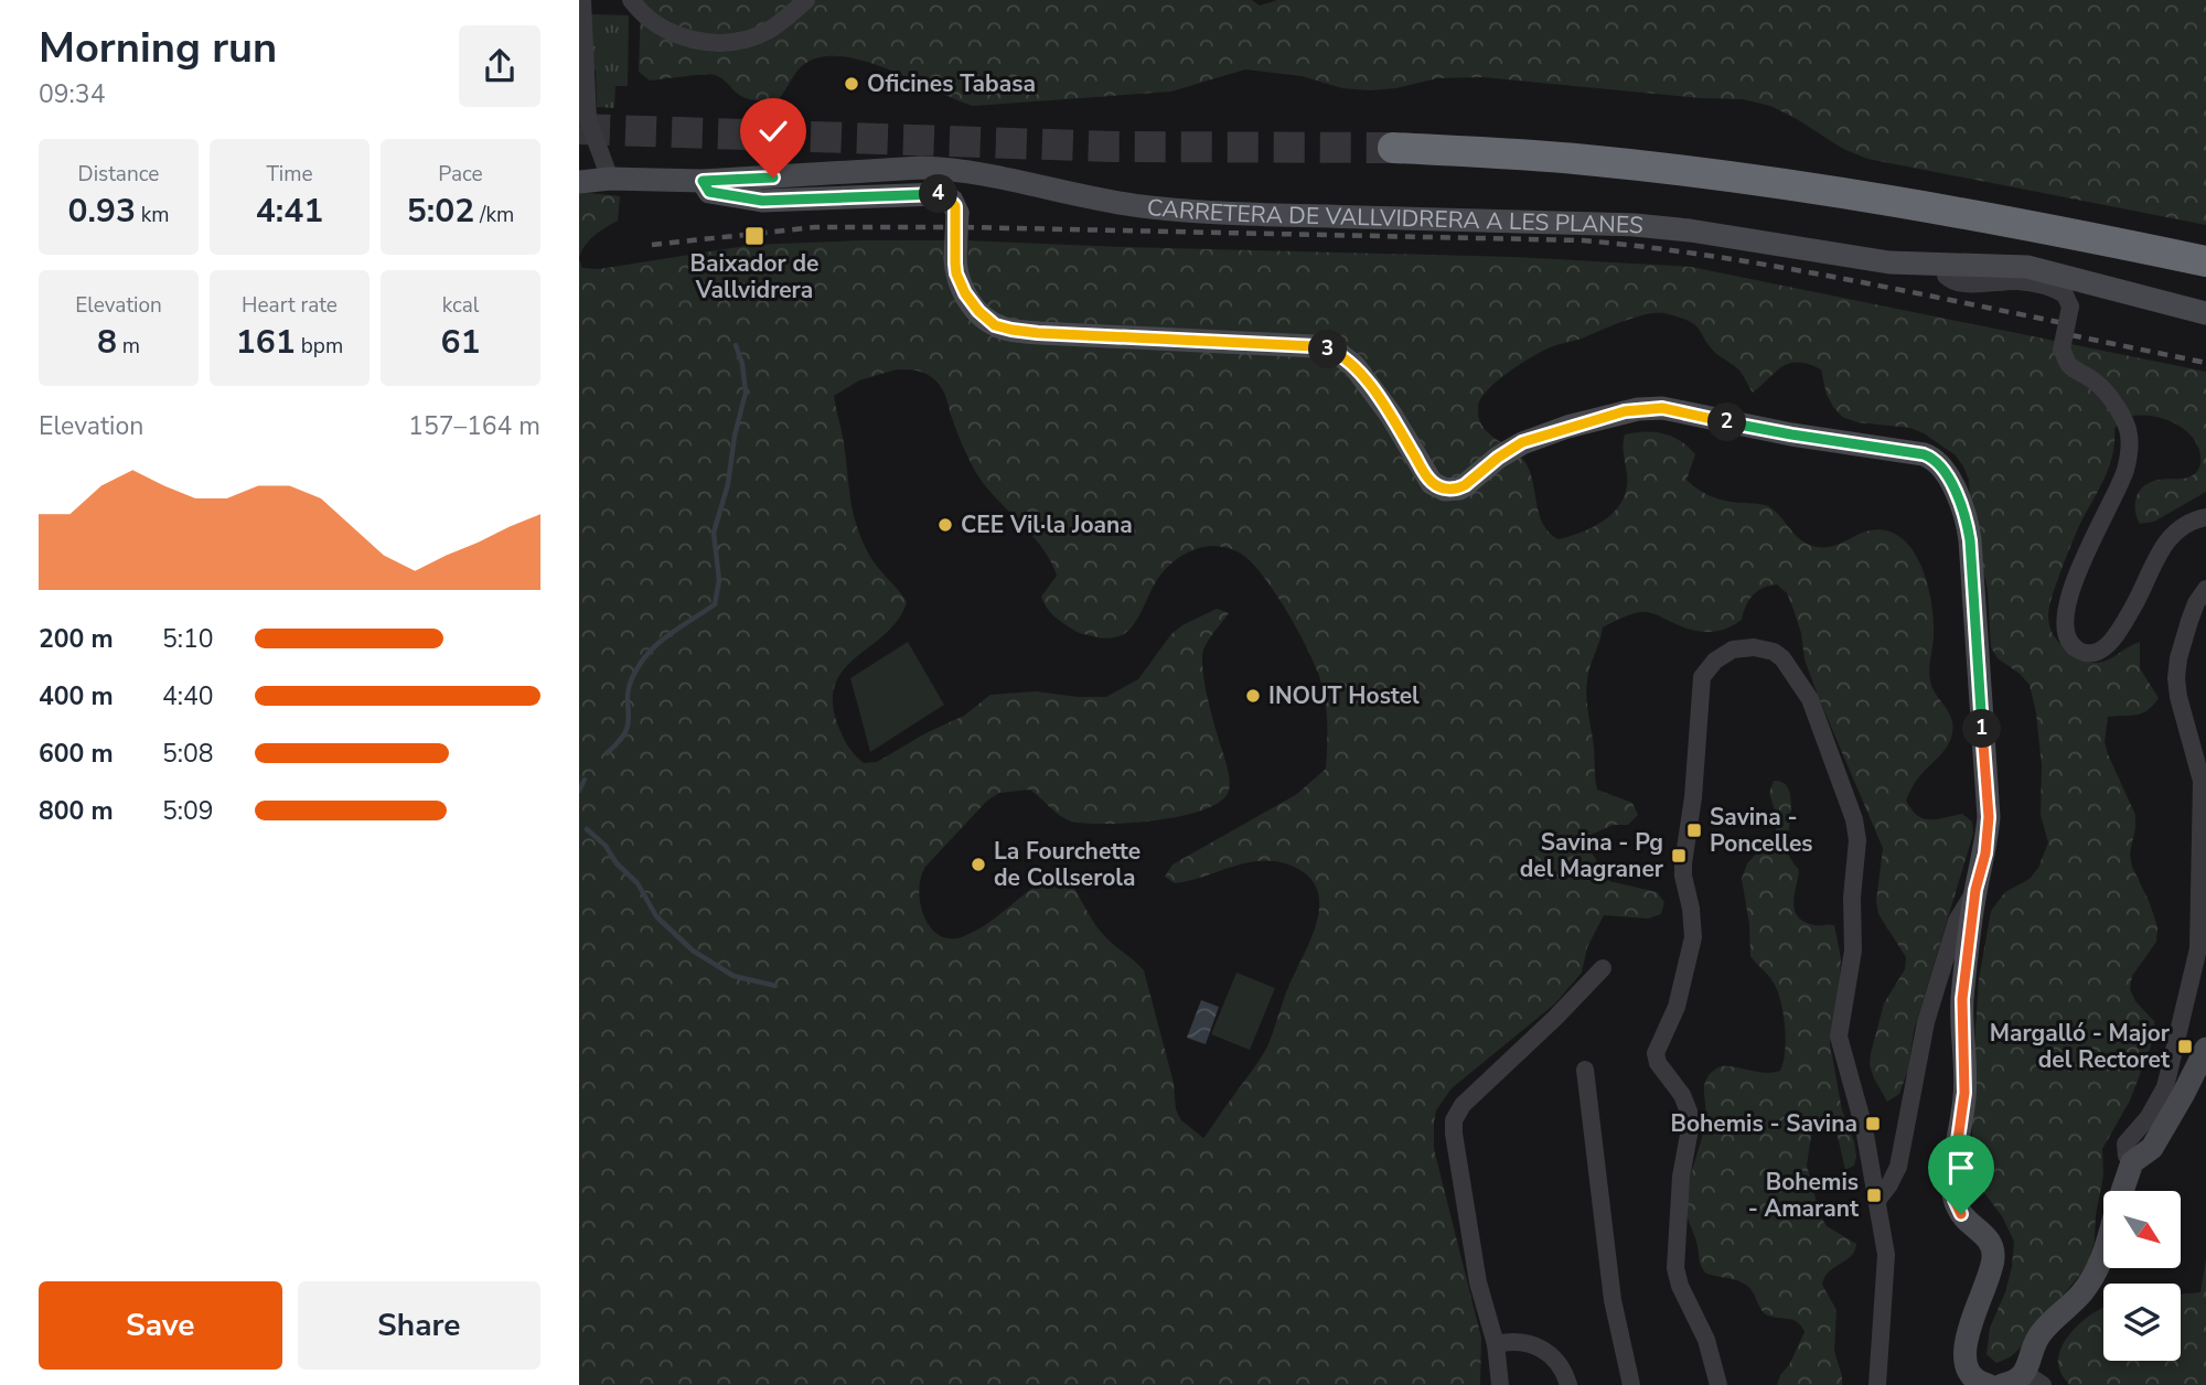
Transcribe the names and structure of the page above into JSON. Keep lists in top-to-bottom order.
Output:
{
  "streets": {
    "street": ["CARRETERA DE VALLVIDRERA A LES PLANES"]
  },
  "places": {
    "other": [
      "Oficines Tabasa",
      "CEE Vil·la Joana",
      "INOUT Hostel",
      "La Fourchette de Collserola"
    ],
    "transit": [
      "Baixador de Vallvidrera",
      "Savina - Poncelles",
      "Savina - Pg del Magraner",
      "Margalló - Major del Rectoret",
      "Bohemis - Savina",
      "Bohemis - Amarant"
    ]
  },
  "north": "bottom right",
  "page": {
    "heading": ["Morning run", "09:34"],
    "stats": [
      ["Distance", "0.93 km"],
      ["Time", "4:41"],
      ["Pace", "5:02 /km"],
      ["Elevation", "8 m"],
      ["Heart rate", "161 bpm"],
      ["kcal", "61"]
    ],
    "pins": [
      "4",
      "3",
      "2",
      "1"
    ],
    "chart": ["Elevation", "157–164 m"],
    "list": [
      {
        "name": "200 m",
        "note": "5:10"
      },
      {
        "name": "400 m",
        "note": "4:40"
      },
      {
        "name": "600 m",
        "note": "5:08"
      },
      {
        "name": "800 m",
        "note": "5:09"
      }
    ],
    "buttons": ["Save", "Share"]
  }
}
